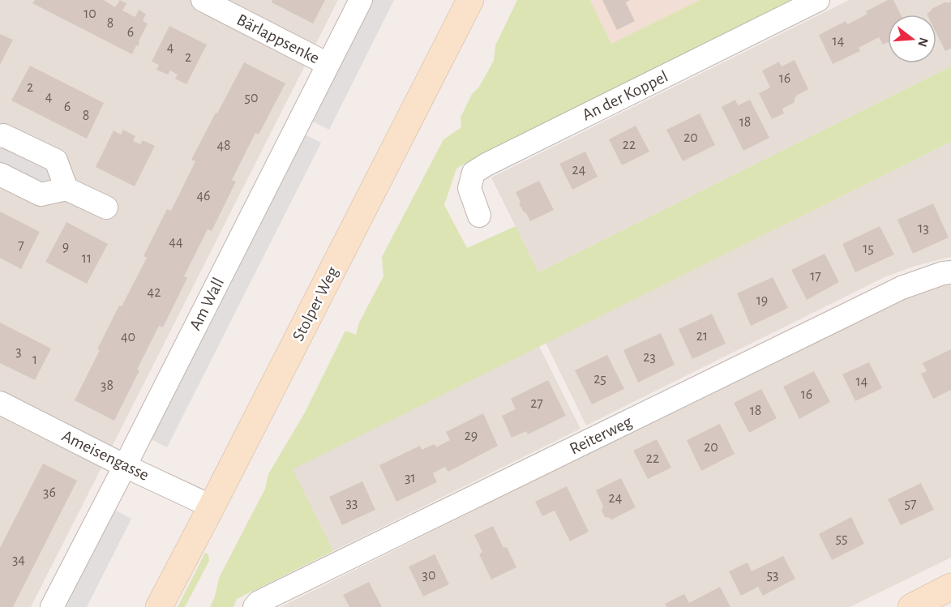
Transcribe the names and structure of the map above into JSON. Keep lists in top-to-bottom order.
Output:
{
  "streets": {
    "street": [
      "Bärlappsenke",
      "An der Koppel",
      "Am Wall",
      "Stolper Weg",
      "Reiterweg",
      "Ameisengasse"
    ]
  },
  "crossings": [
    ["Bärlappsenke", "Am Wall"],
    ["Am Wall", "Ameisengasse"],
    ["Stolper Weg", "Ameisengasse"]
  ],
  "house_numbers": [
    "10",
    "8",
    "6",
    "14",
    "4",
    "2",
    "16",
    "2",
    "4",
    "50",
    "6",
    "8",
    "18",
    "20",
    "22",
    "48",
    "24",
    "46",
    "13",
    "44",
    "7",
    "9",
    "15",
    "11",
    "17",
    "42",
    "19",
    "21",
    "40",
    "3",
    "23",
    "1",
    "25",
    "14",
    "38",
    "16",
    "27",
    "18",
    "29",
    "20",
    "22",
    "31",
    "36",
    "24",
    "33",
    "57",
    "55",
    "34",
    "30",
    "53"
  ],
  "north": "right"
}
